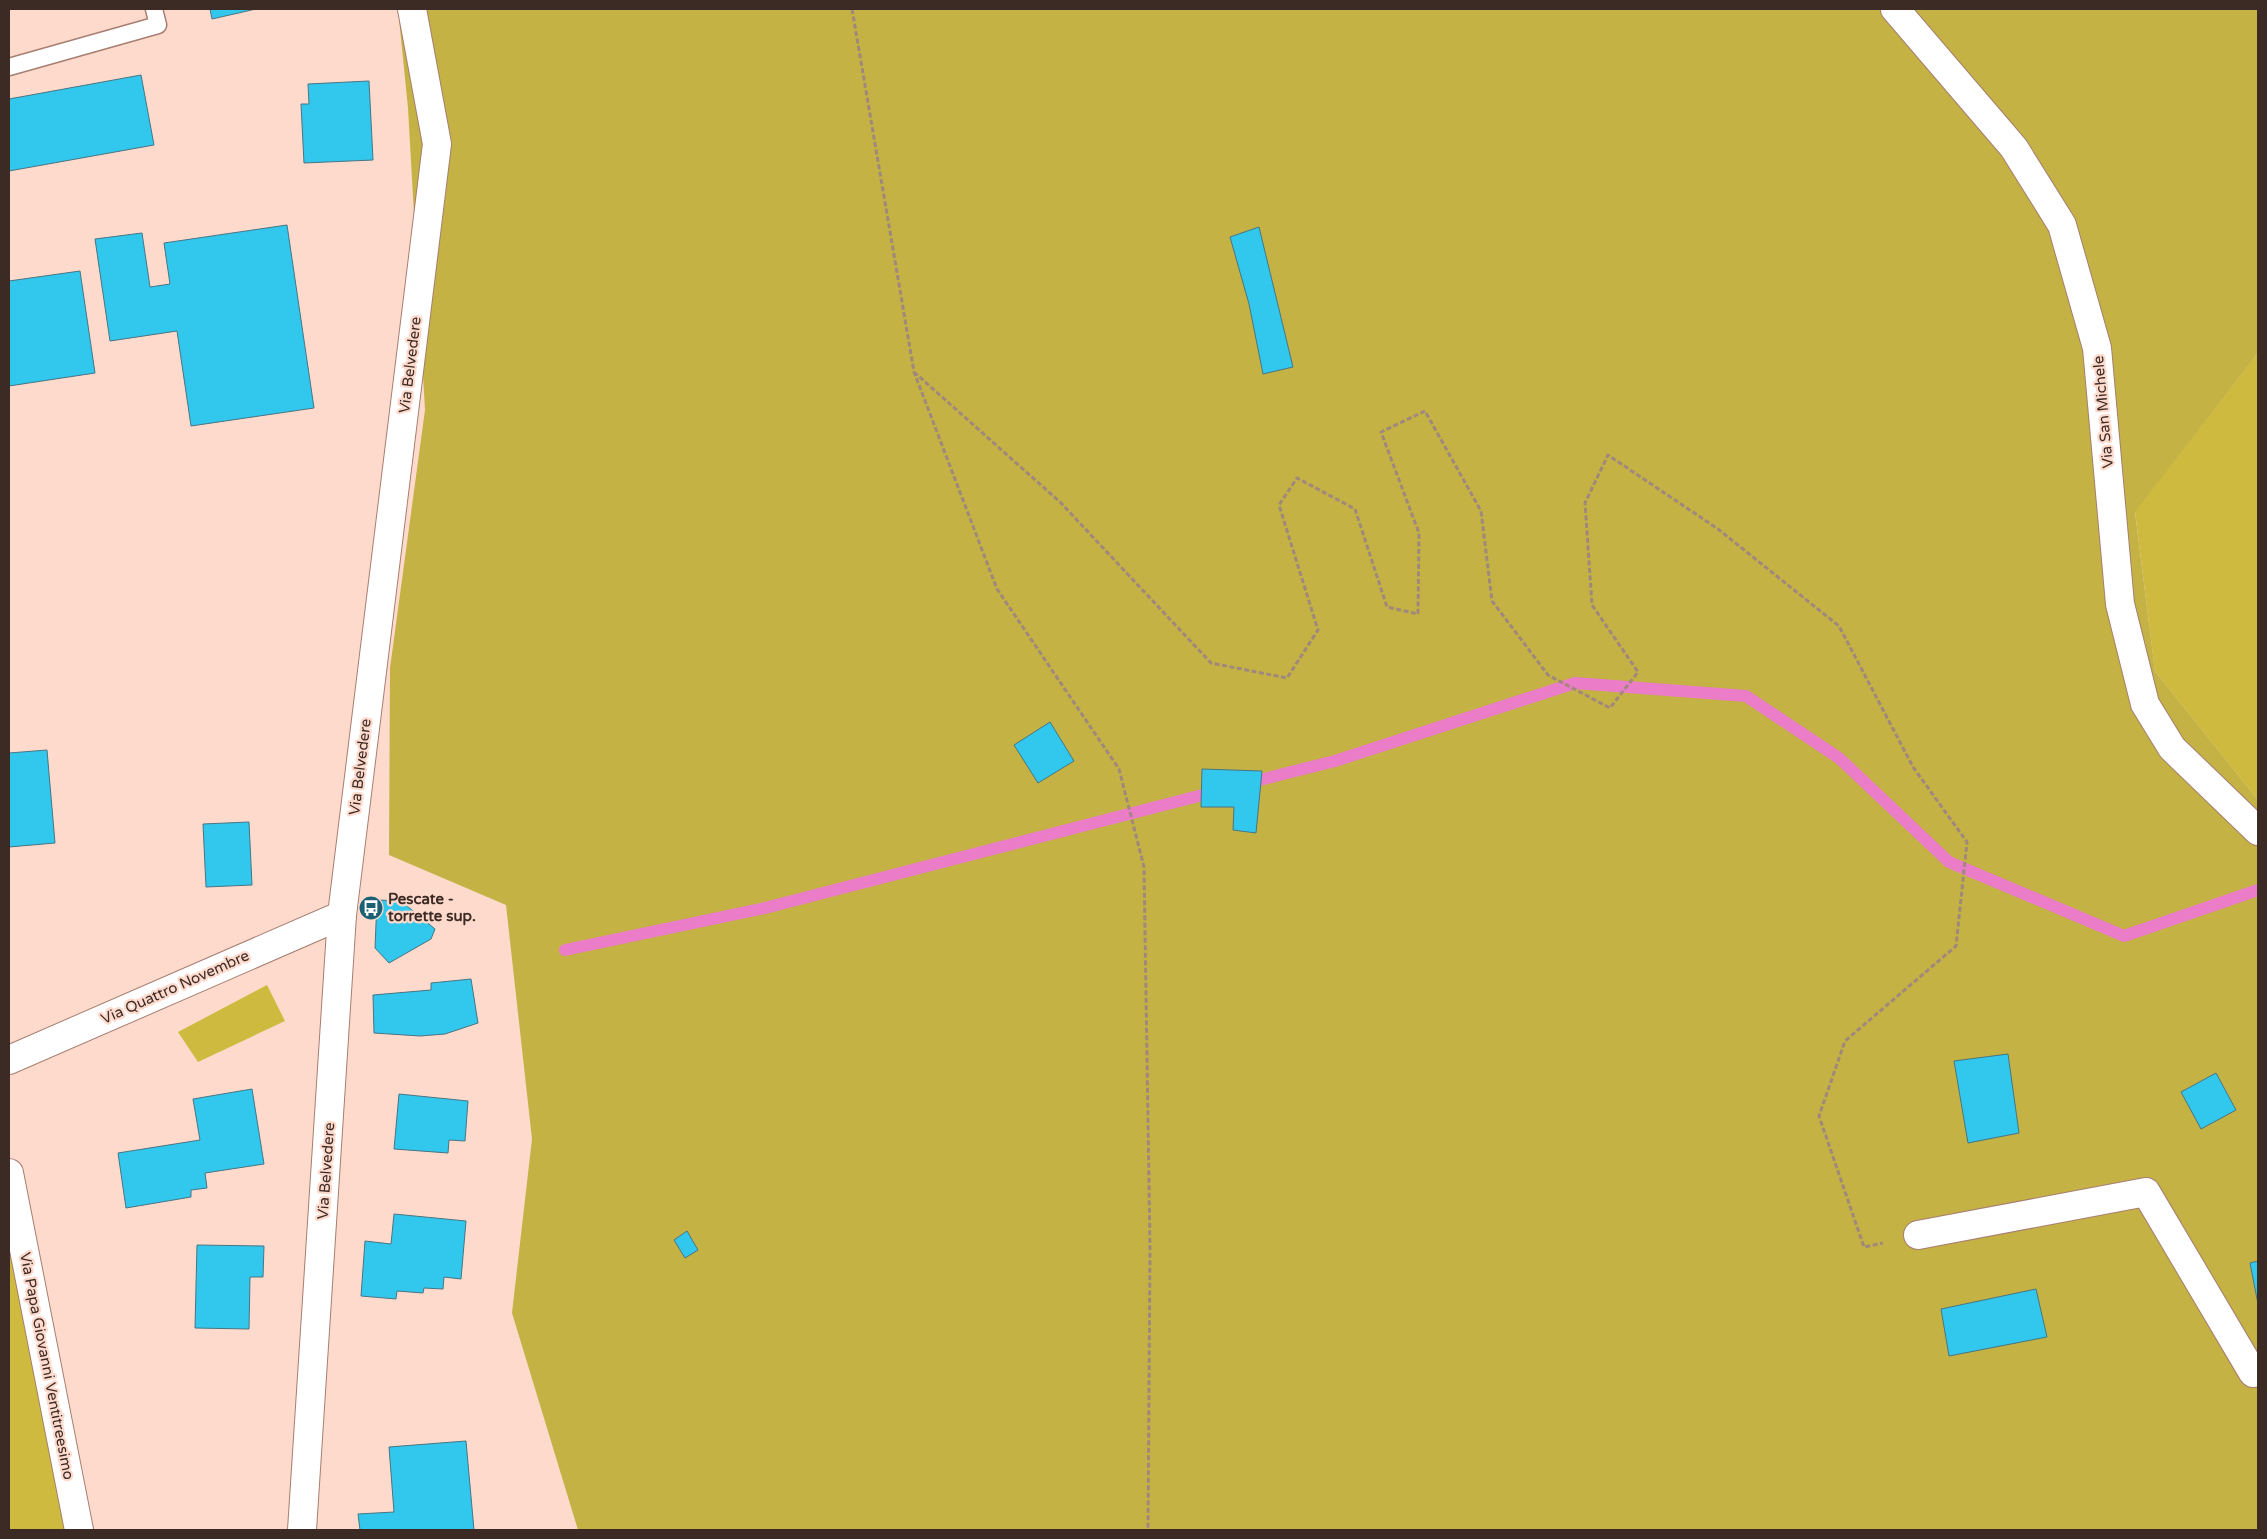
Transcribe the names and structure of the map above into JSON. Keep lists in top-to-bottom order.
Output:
{
  "streets": {
    "street": [
      "Via Belvedere",
      "Via San Michele",
      "Via Quattro Novembre",
      "Via Papa Giovanni Ventitreesimo"
    ]
  },
  "crossings": [
    ["Via Belvedere", "Via Quattro Novembre"]
  ],
  "places": {
    "bus stop": ["Pescate - torrette sup."]
  }
}
